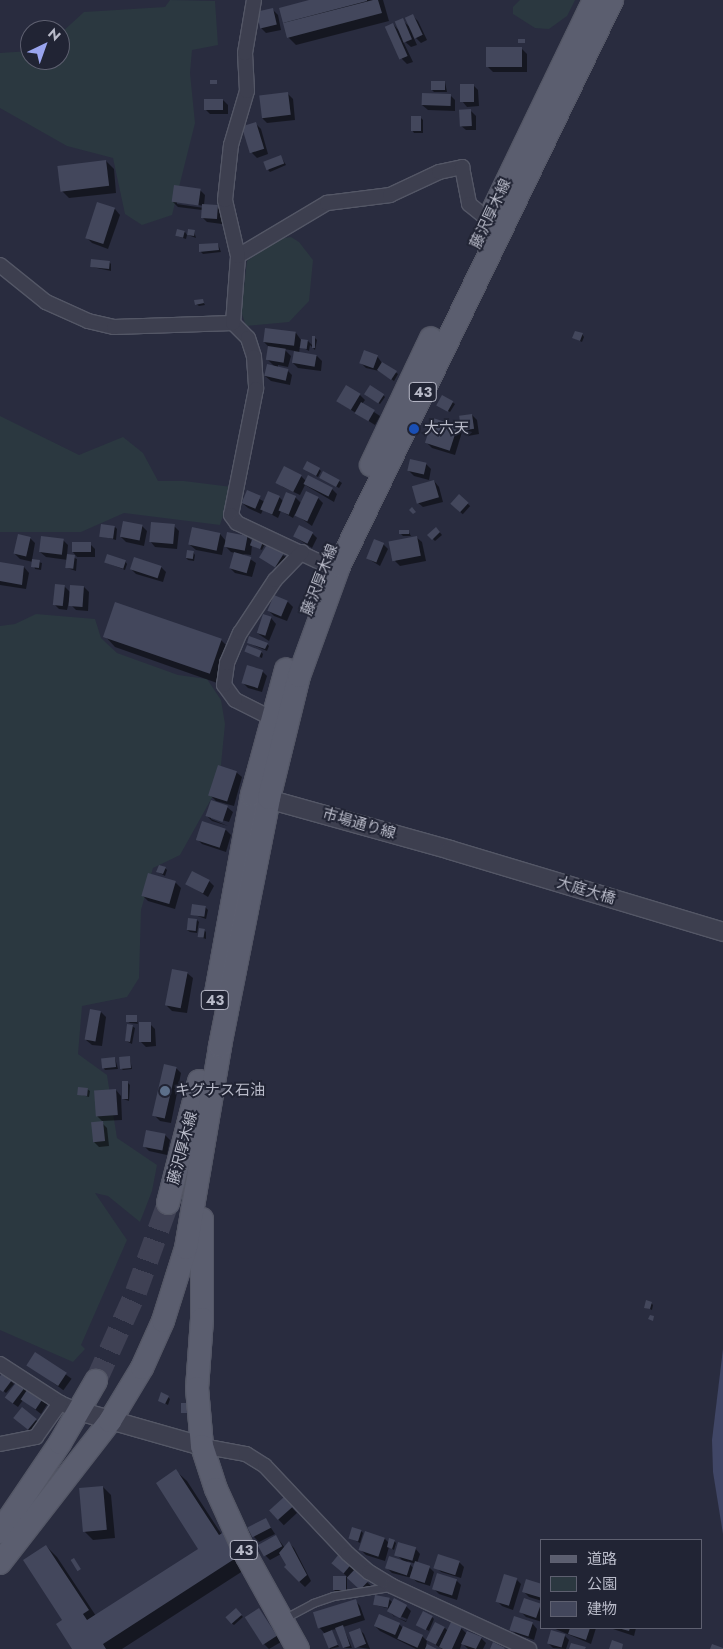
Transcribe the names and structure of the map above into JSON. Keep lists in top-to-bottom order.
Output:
{
  "streets": {
    "main road": ["藤沢厚木線", "43"],
    "street": ["市場通り線", "大庭大橋"]
  },
  "crossings": [
    ["藤沢厚木線", "市場通り線"],
    ["市場通り線", "大庭大橋"]
  ],
  "places": ["大六天", "キグナス石油"],
  "legend": ["道路", "公園", "建物"],
  "north": "top right"
}
